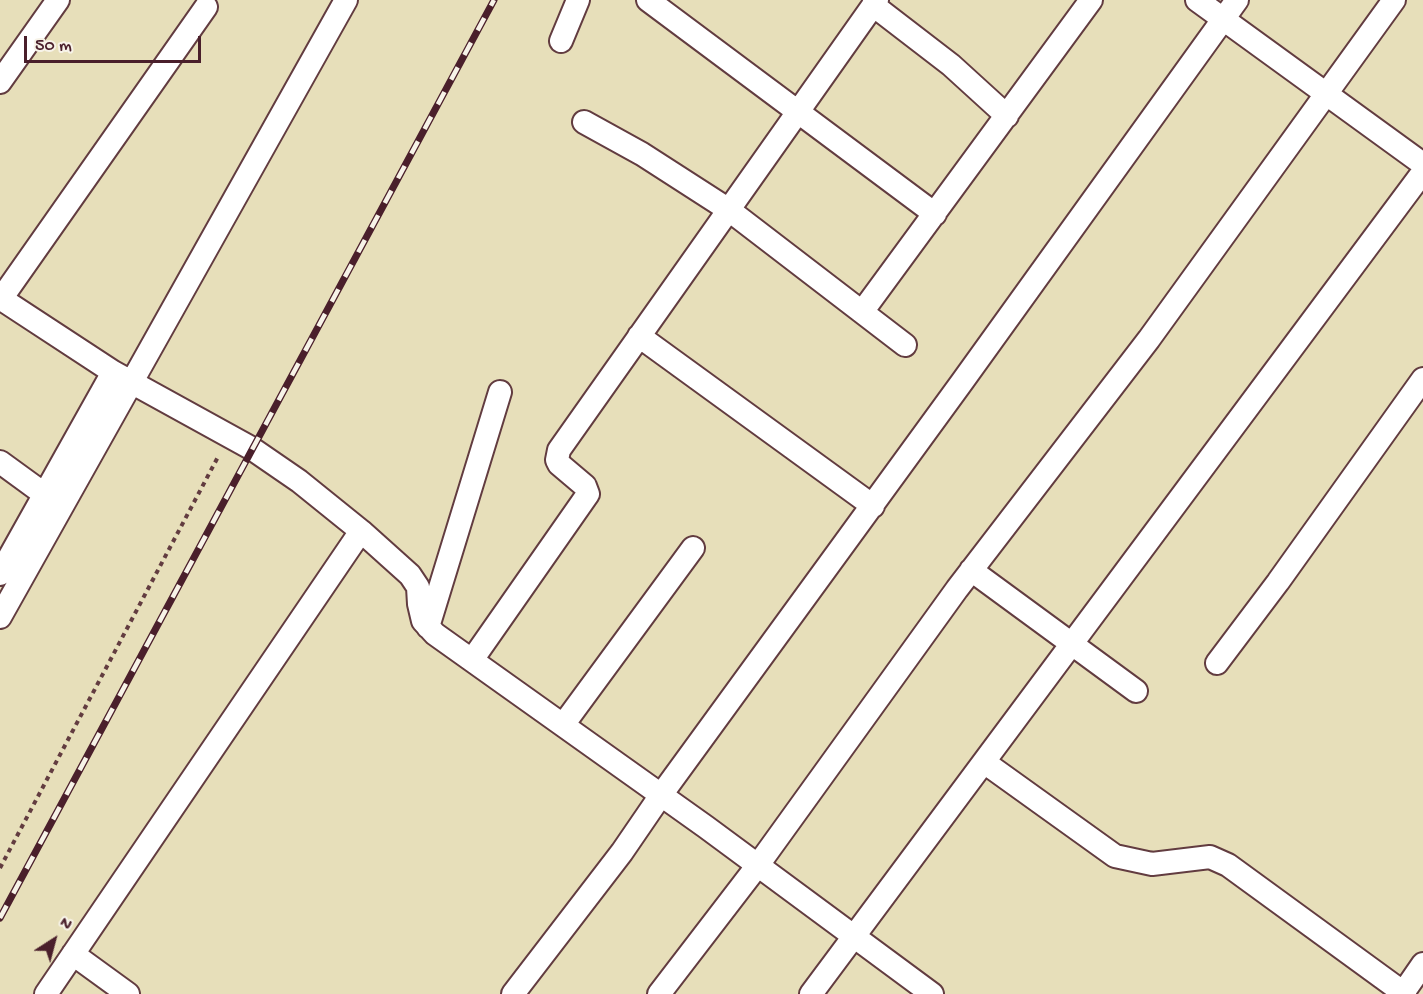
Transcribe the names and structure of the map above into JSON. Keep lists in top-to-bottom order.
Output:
{
  "scale_bar": "50 m",
  "north": "top right"
}
